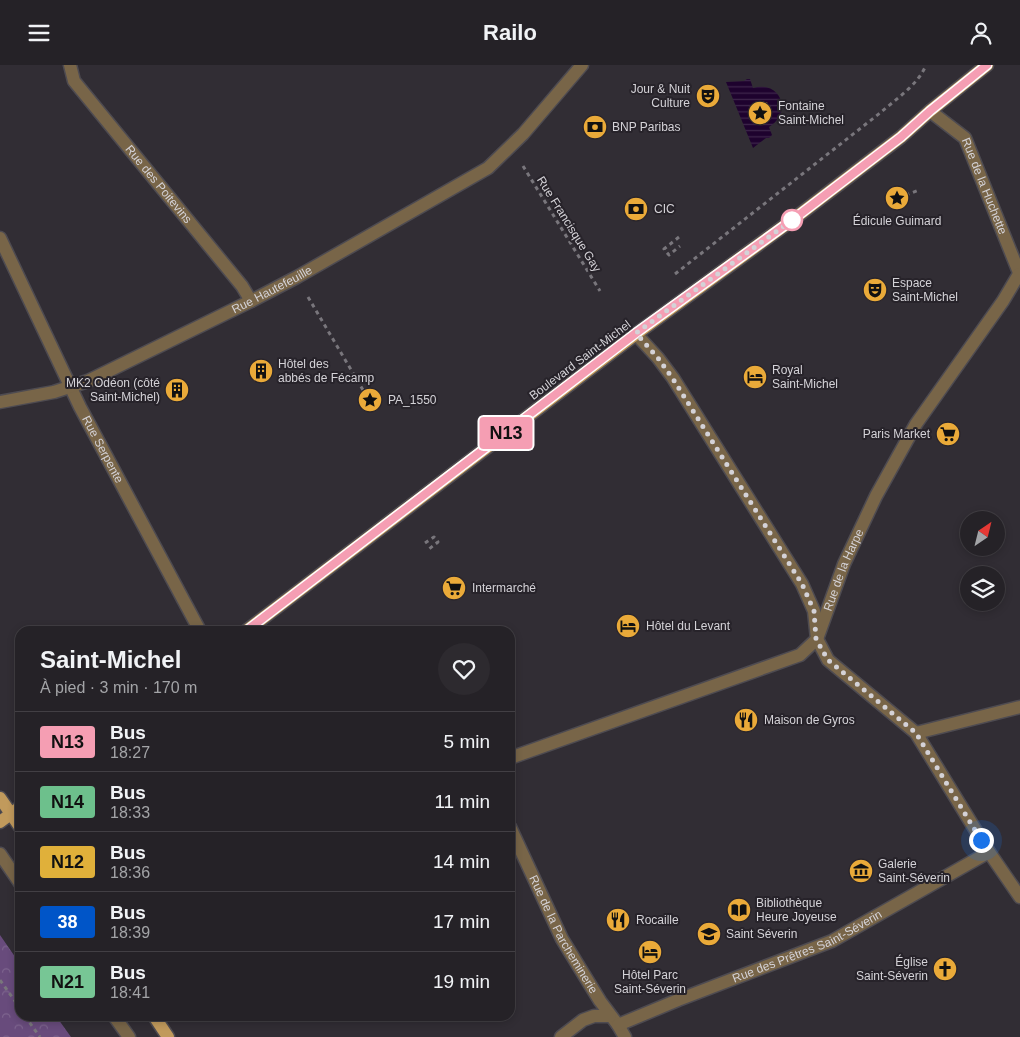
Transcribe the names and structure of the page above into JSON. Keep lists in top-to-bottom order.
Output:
{
  "streets": {
    "main road": ["Boulevard Saint-Michel"],
    "street": [
      "Rue des Poitevins",
      "Rue de la Huchette",
      "Rue Hautefeuille",
      "Rue Serpente",
      "Rue de la Harpe",
      "Rue de la Parcheminerie",
      "Rue des Prêtres Saint-Séverin"
    ],
    "path": ["Rue Francisque Gay"]
  },
  "crossings": [
    ["Rue des Poitevins", "Rue Hautefeuille"],
    ["Rue de la Huchette", "Boulevard Saint-Michel"],
    ["Rue de la Huchette", "Rue de la Harpe"],
    ["Rue Hautefeuille", "Rue Serpente"],
    ["Rue de la Parcheminerie", "Rue des Prêtres Saint-Séverin"]
  ],
  "places": {
    "theatre": ["Jour & Nuit Culture", "Espace Saint-Michel"],
    "place": ["Fontaine Saint-Michel", "Édicule Guimard", "PA_1550"],
    "bank": ["BNP Paribas", "CIC"],
    "building": ["Hôtel des abbés de Fécamp", "MK2 Odéon (côté Saint-Michel)"],
    "hotel": ["Royal Saint-Michel", "Hôtel du Levant", "Hôtel Parc Saint-Séverin"],
    "supermarket": ["Paris Market", "Intermarché"],
    "restaurant": ["Maison de Gyros", "Rocaille"],
    "museum": ["Galerie Saint-Séverin"],
    "library": ["Bibliothèque Heure Joyeuse"],
    "school or university": ["Saint Séverin"],
    "church": ["Église Saint-Séverin"]
  },
  "lines": ["bus line N13"],
  "north": "top right",
  "page": {
    "header": "Railo",
    "on_map": "N13",
    "heading": ["Saint-Michel", "À pied · 3 min · 170 m"],
    "list": [
      {
        "mark": "N13",
        "name": "Bus",
        "note": "18:27",
        "value": "5 min"
      },
      {
        "mark": "N14",
        "name": "Bus",
        "note": "18:33",
        "value": "11 min"
      },
      {
        "mark": "N12",
        "name": "Bus",
        "note": "18:36",
        "value": "14 min"
      },
      {
        "mark": "38",
        "name": "Bus",
        "note": "18:39",
        "value": "17 min"
      },
      {
        "mark": "N21",
        "name": "Bus",
        "note": "18:41",
        "value": "19 min"
      }
    ]
  }
}
